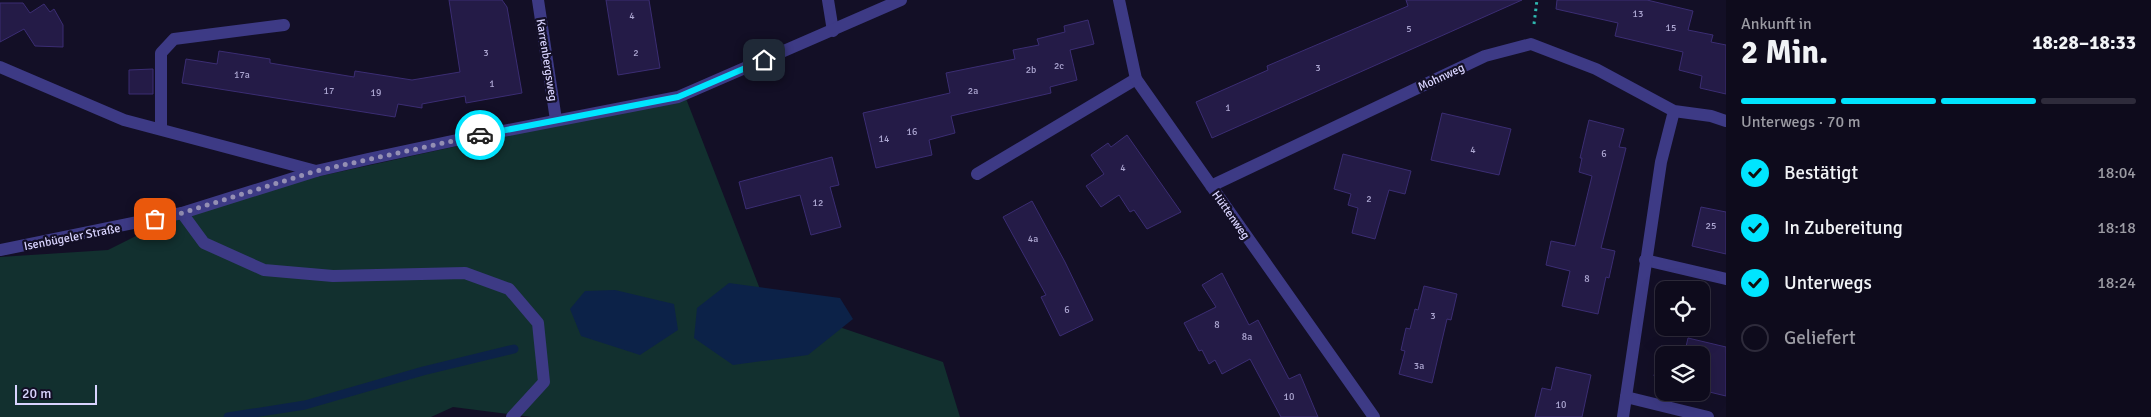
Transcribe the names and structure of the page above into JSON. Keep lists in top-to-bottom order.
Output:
{
  "streets": {
    "street": [
      "Karrenbergsweg",
      "Mohnweg",
      "Hüttenweg",
      "Isenbügeler Straße"
    ]
  },
  "crossings": [
    ["Karrenbergsweg", "Isenbügeler Straße"],
    ["Mohnweg", "Hüttenweg"]
  ],
  "house_numbers": [
    "13",
    "4",
    "15",
    "5",
    "3",
    "2",
    "2c",
    "3",
    "2b",
    "17a",
    "1",
    "17",
    "2a",
    "19",
    "1",
    "16",
    "14",
    "4",
    "6",
    "4",
    "2",
    "12",
    "25",
    "4a",
    "8",
    "6",
    "3",
    "8",
    "8a",
    "3a",
    "10",
    "10"
  ],
  "scale_bar": "20 m",
  "page": {
    "heading": ["2 Min.", "Ankunft in", "18:28–18:33"],
    "bar": "Unterwegs · 70 m",
    "list": [
      ["Bestätigt", "18:04"],
      ["In Zubereitung", "18:18"],
      ["Unterwegs", "18:24"],
      "Geliefert"
    ],
    "scale": "20 m"
  }
}
